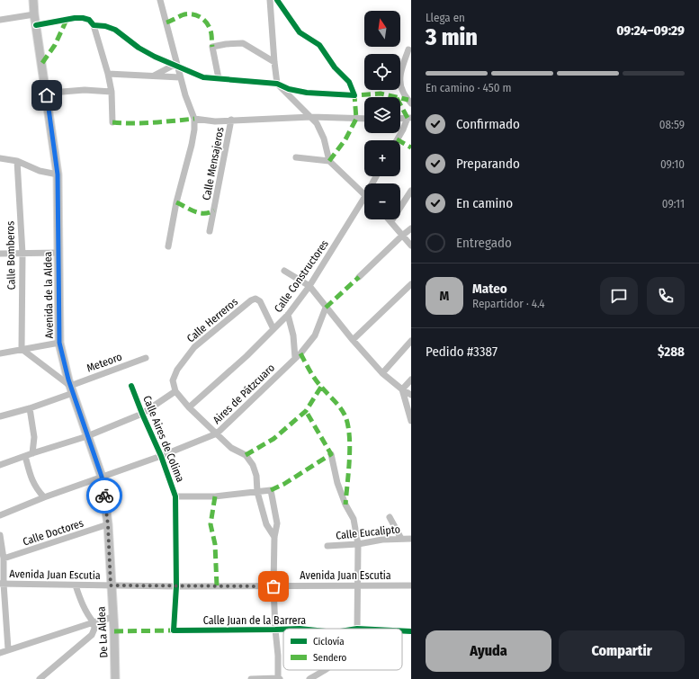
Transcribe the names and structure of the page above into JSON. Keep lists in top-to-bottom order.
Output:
{
  "streets": {
    "main road": ["Avenida de la Aldea", "De La Aldea"],
    "street": [
      "Calle Mensajeros",
      "Calle Bomberos",
      "Calle Constructores",
      "Calle Herreros",
      "Meteoro",
      "Aires de Pátzcuaro",
      "Calle Aires de Colima",
      "Calle Doctores",
      "Calle Eucalipto",
      "Avenida Juan Escutia",
      "Calle Juan de la Barrera"
    ]
  },
  "crossings": [
    ["Calle Constructores", "Calle Herreros"],
    ["Avenida de la Aldea", "Meteoro"],
    ["Avenida de la Aldea", "Aires de Pátzcuaro"],
    ["Avenida de la Aldea", "Calle Doctores"],
    ["Avenida de la Aldea", "Avenida Juan Escutia"],
    ["Avenida de la Aldea", "De La Aldea"],
    ["Aires de Pátzcuaro", "Calle Aires de Colima"],
    ["Calle Aires de Colima", "Avenida Juan Escutia"],
    ["Calle Aires de Colima", "Calle Juan de la Barrera"],
    ["Avenida Juan Escutia", "De La Aldea"]
  ],
  "legend": ["Ciclovía", "Sendero"],
  "north": "top",
  "page": {
    "heading": ["3 min", "Llega en", "09:24–09:29"],
    "panel": [
      "Mateo",
      "Repartidor · 4.4",
      "Pedido #3387",
      "$288"
    ],
    "map_buttons": ["+", "−"],
    "bar": "En camino · 450 m",
    "list": [
      ["Confirmado", "08:59"],
      ["Preparando", "09:10"],
      ["En camino", "09:11"],
      "Entregado"
    ],
    "round": "M",
    "buttons": ["Ayuda", "Compartir"]
  }
}
